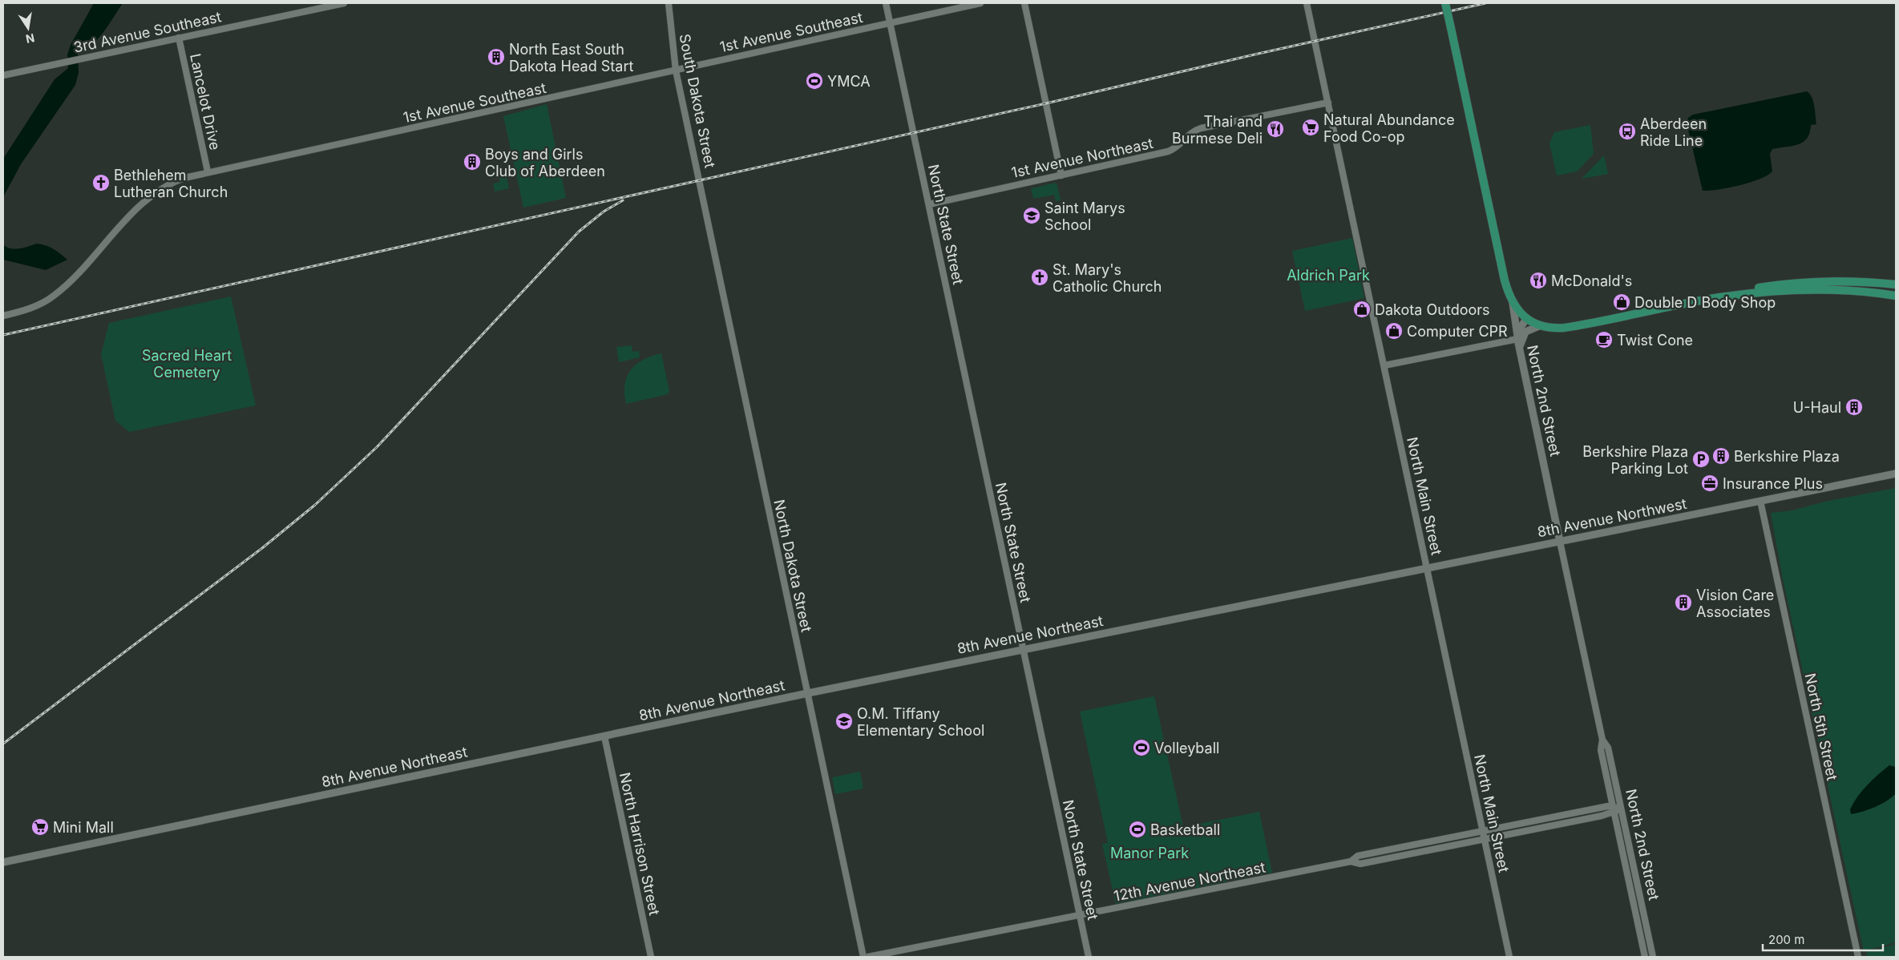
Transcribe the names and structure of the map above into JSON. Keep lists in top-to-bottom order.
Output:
{
  "streets": {
    "main road": ["North 2nd Street", "8th Avenue Northwest", "8th Avenue Northeast"],
    "street": [
      "3rd Avenue Southeast",
      "1st Avenue Southeast",
      "South Dakota Street",
      "Lancelot Drive",
      "1st Avenue Northeast",
      "North State Street",
      "North Main Street",
      "North Dakota Street",
      "North 5th Street",
      "North Harrison Street",
      "12th Avenue Northeast"
    ]
  },
  "crossings": [
    ["3rd Avenue Southeast", "Lancelot Drive"],
    ["1st Avenue Southeast", "South Dakota Street"],
    ["1st Avenue Southeast", "Lancelot Drive"],
    ["1st Avenue Southeast", "North State Street"],
    ["South Dakota Street", "North Dakota Street"],
    ["1st Avenue Northeast", "North State Street"],
    ["1st Avenue Northeast", "North Main Street"],
    ["North State Street", "8th Avenue Northeast"],
    ["North State Street", "12th Avenue Northeast"],
    ["North 2nd Street", "8th Avenue Northwest"],
    ["North 2nd Street", "12th Avenue Northeast"],
    ["North Main Street", "8th Avenue Northwest"],
    ["North Main Street", "8th Avenue Northeast"],
    ["North Main Street", "12th Avenue Northeast"],
    ["8th Avenue Northwest", "8th Avenue Northeast"],
    ["8th Avenue Northwest", "North 5th Street"],
    ["North Dakota Street", "8th Avenue Northeast"],
    ["8th Avenue Northeast", "North Harrison Street"]
  ],
  "parks": ["Aldrich Park", "Sacred Heart Cemetery", "Manor Park"],
  "places": {
    "building": [
      "North East South Dakota Head Start",
      "Boys and Girls Club of Aberdeen",
      "U-Haul",
      "Berkshire Plaza",
      "Vision Care Associates"
    ],
    "sports": ["YMCA", "Volleyball", "Basketball"],
    "supermarket": ["Natural Abundance Food Co-op", "Mini Mall"],
    "restaurant": ["Thai and Burmese Deli", "McDonald's"],
    "bus stop": ["Aberdeen Ride Line"],
    "church": ["Bethlehem Lutheran Church", "St. Mary's Catholic Church"],
    "school or university": ["Saint Marys School", "O.M. Tiffany Elementary School"],
    "shop": ["Double D Body Shop", "Dakota Outdoors", "Computer CPR"],
    "cafe": ["Twist Cone"],
    "parking": ["Berkshire Plaza Parking Lot"],
    "office": ["Insurance Plus"]
  },
  "scale_bar": "200 m",
  "north": "bottom"
}
